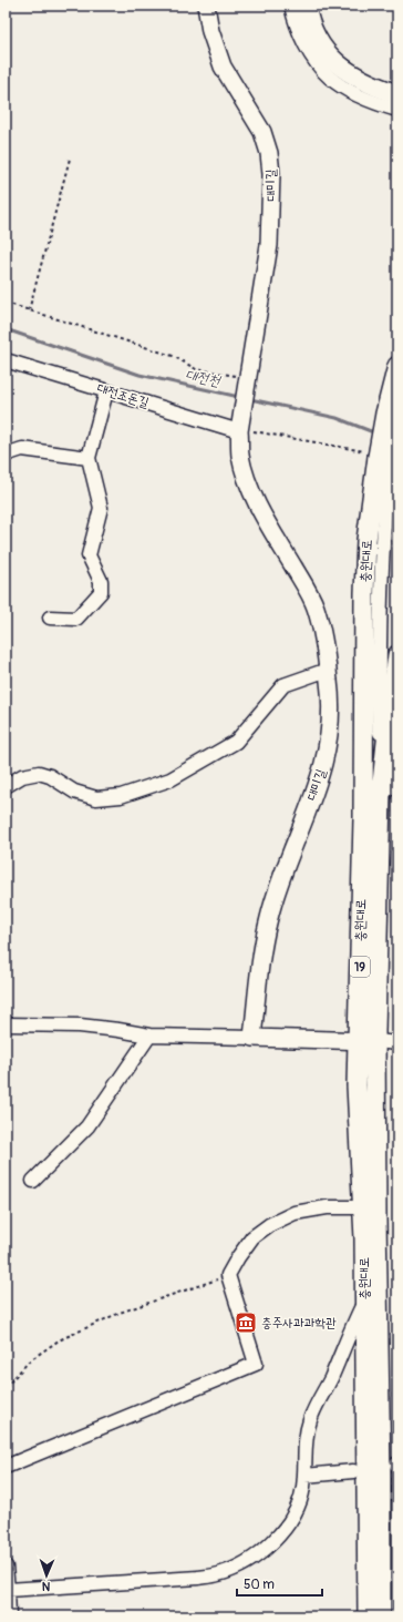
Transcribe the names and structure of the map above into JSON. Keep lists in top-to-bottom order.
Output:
{
  "streets": {
    "highway": ["충원대로", "19"],
    "main road": ["대미길"],
    "street": ["대전조돈길"]
  },
  "crossings": [
    ["대미길", "대전조돈길"],
    ["충원대로", "19"]
  ],
  "water": ["대전천"],
  "places": {
    "museum": ["충주사과과학관"]
  },
  "scale_bar": "50 m",
  "north": "bottom"
}
